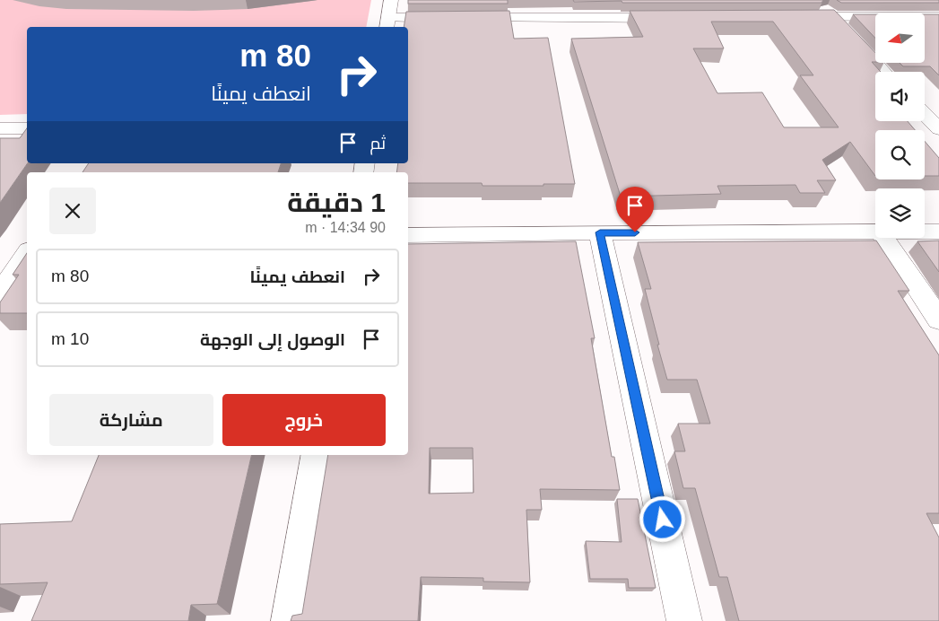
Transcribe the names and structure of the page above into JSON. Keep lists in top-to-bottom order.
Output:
{
  "north": "left",
  "page": {
    "turn": ["80 m", "انعطف يمينًا"],
    "then": "ثم",
    "heading": ["1 دقيقة", "90 m · 14:34"],
    "list": [
      {
        "name": "انعطف يمينًا",
        "value": "80 m"
      },
      {
        "name": "الوصول إلى الوجهة",
        "value": "10 m"
      }
    ],
    "buttons": ["خروج", "مشاركة"]
  }
}
